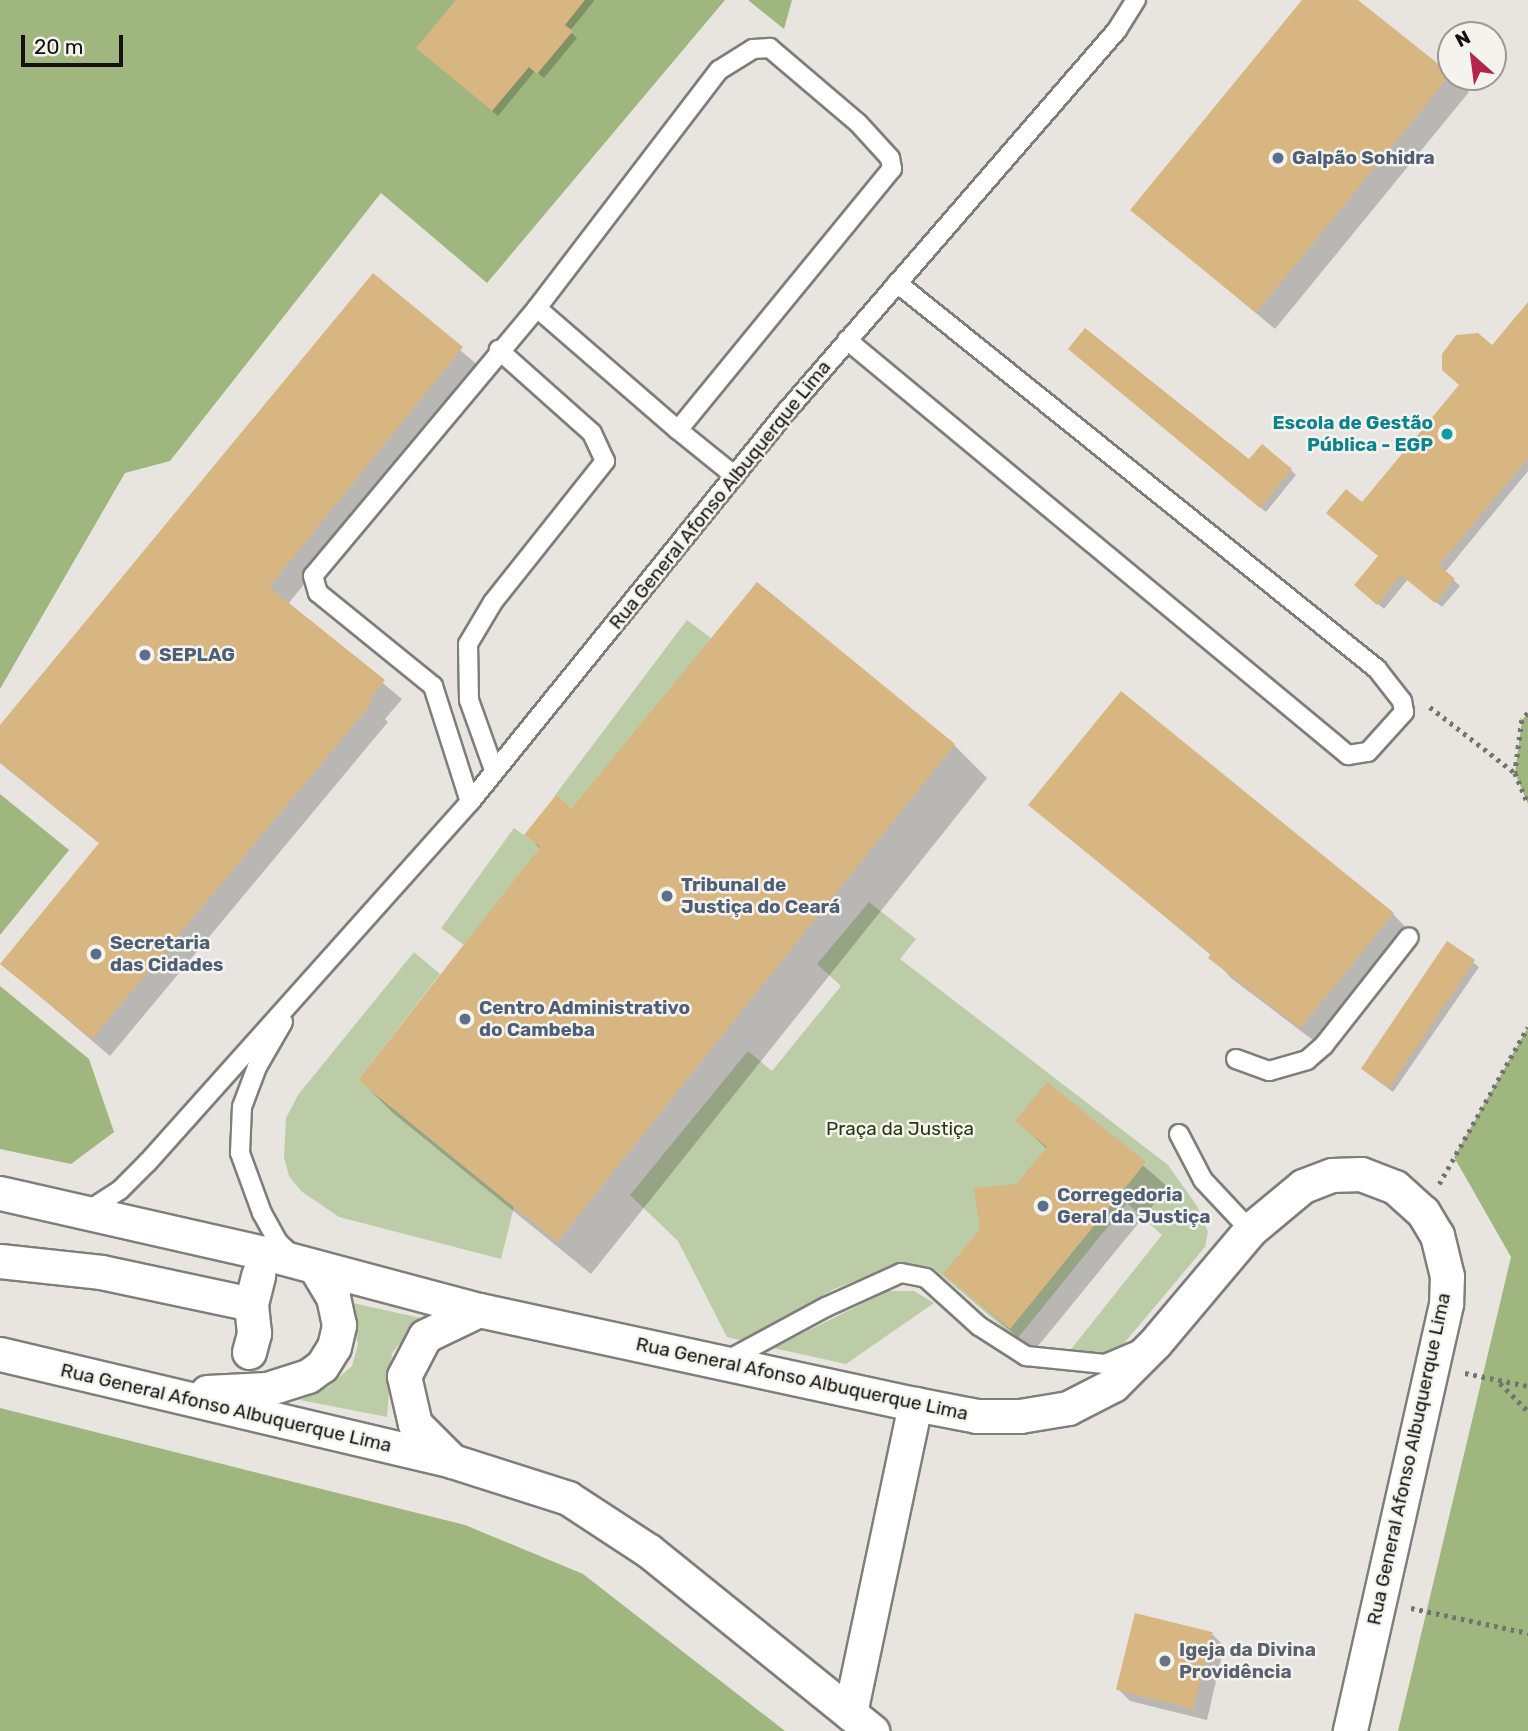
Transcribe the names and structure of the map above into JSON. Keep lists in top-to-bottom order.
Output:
{
  "streets": {
    "street": ["Rua General Afonso Albuquerque Lima"]
  },
  "parks": ["Praça da Justiça"],
  "places": [
    "Galpão Sohidra",
    "Escola de Gestão Pública - EGP",
    "SEPLAG",
    "Tribunal de Justiça do Ceará",
    "Secretaria das Cidades",
    "Centro Administrativo do Cambeba",
    "Corregedoria Geral da Justiça",
    "Igeja da Divina Providência"
  ],
  "scale_bar": "20 m",
  "north": "top left"
}
